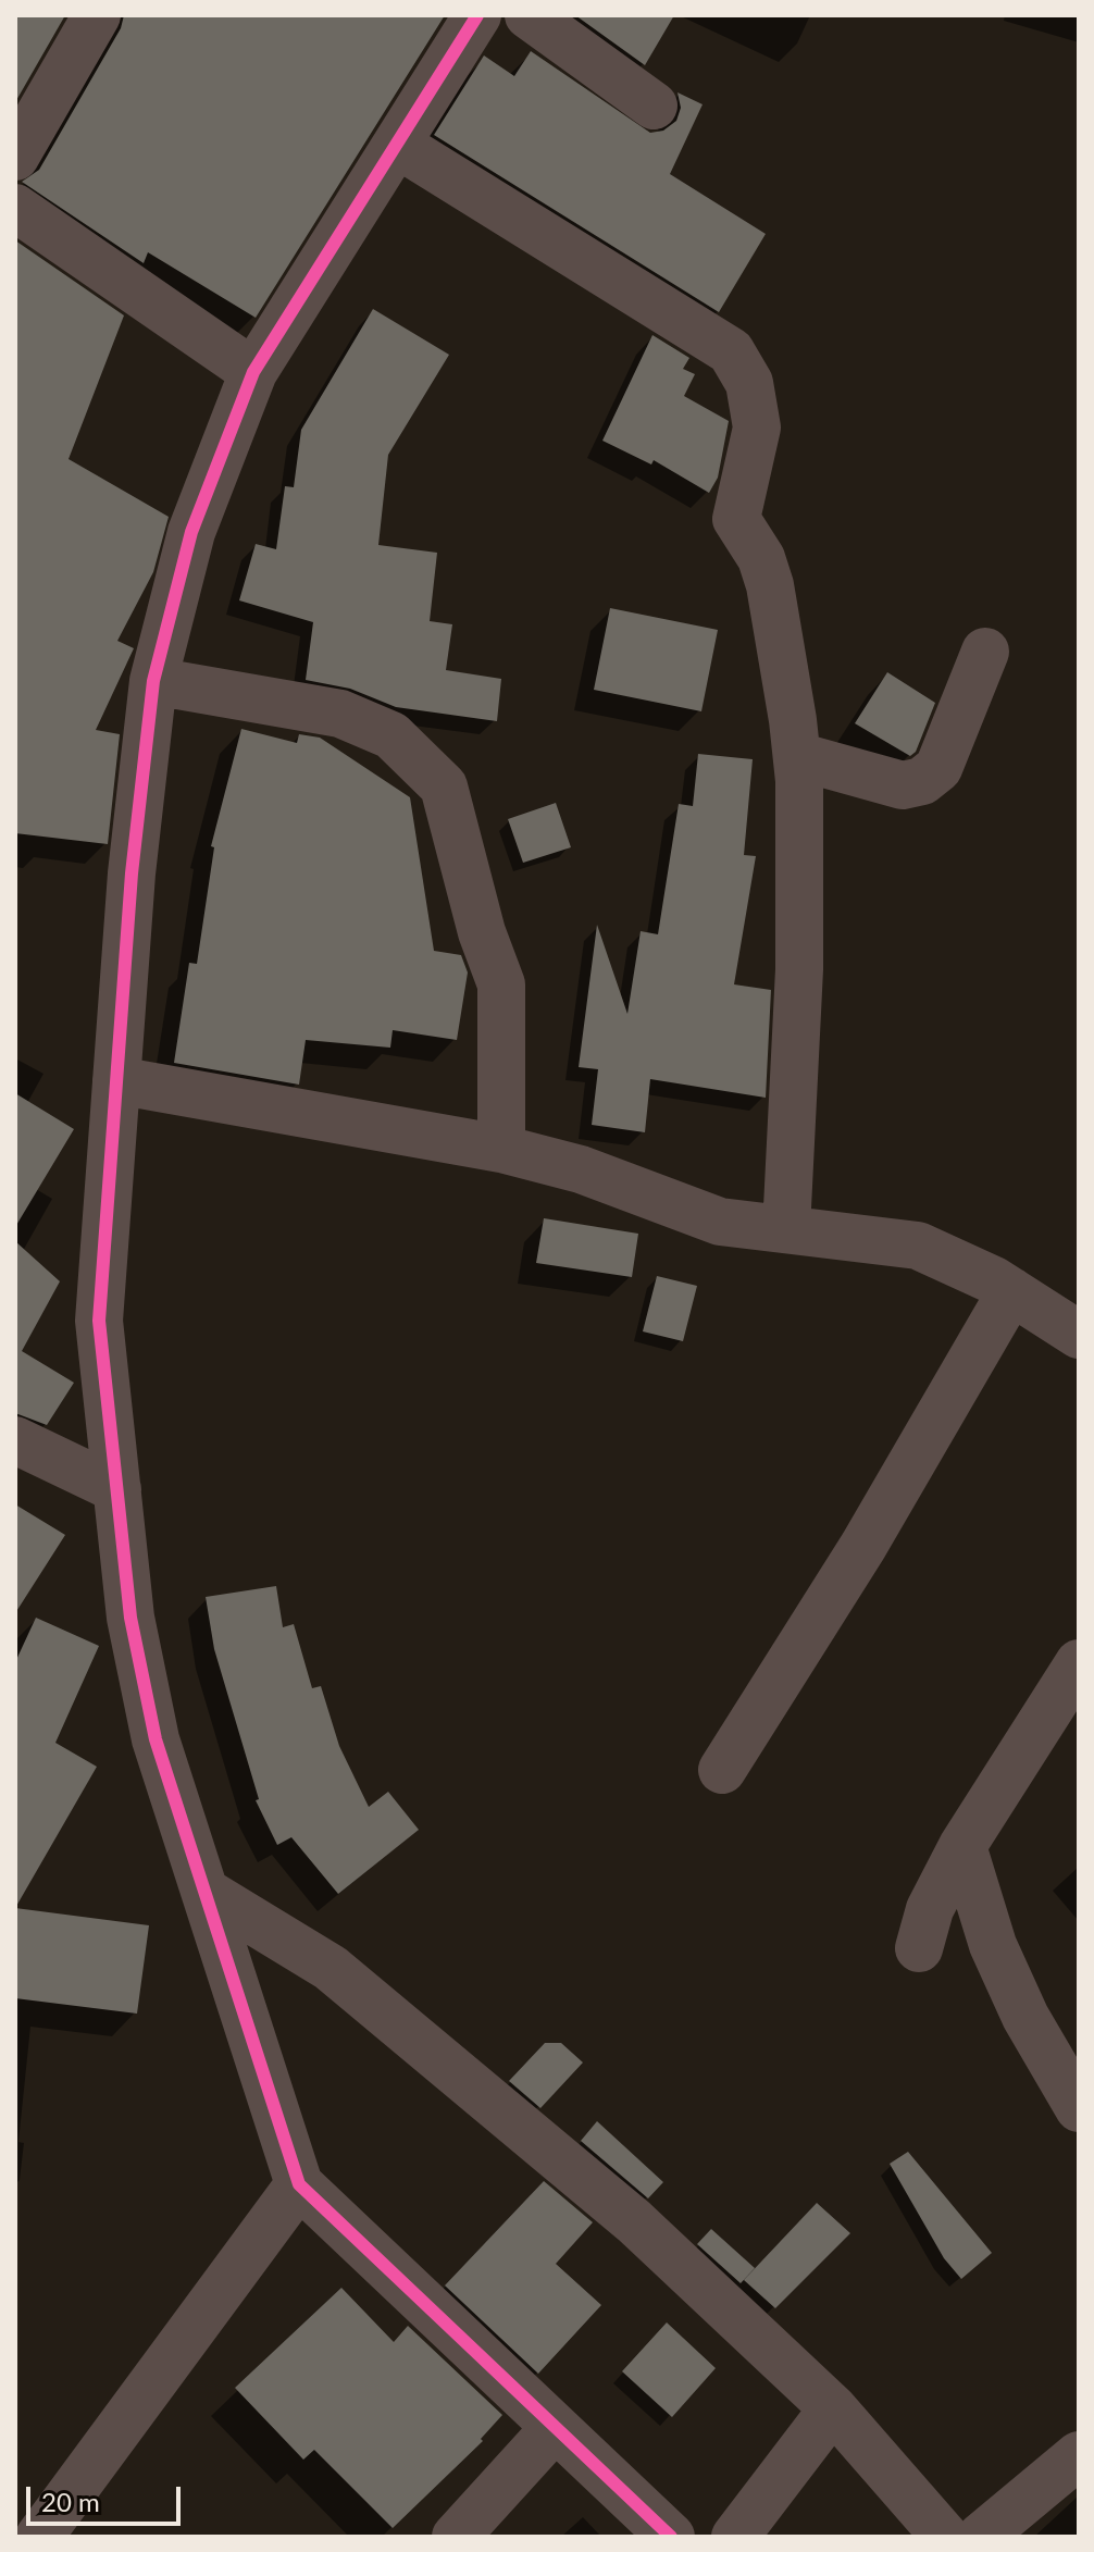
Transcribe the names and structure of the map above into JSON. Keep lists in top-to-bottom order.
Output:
{
  "scale_bar": "20 m"
}
